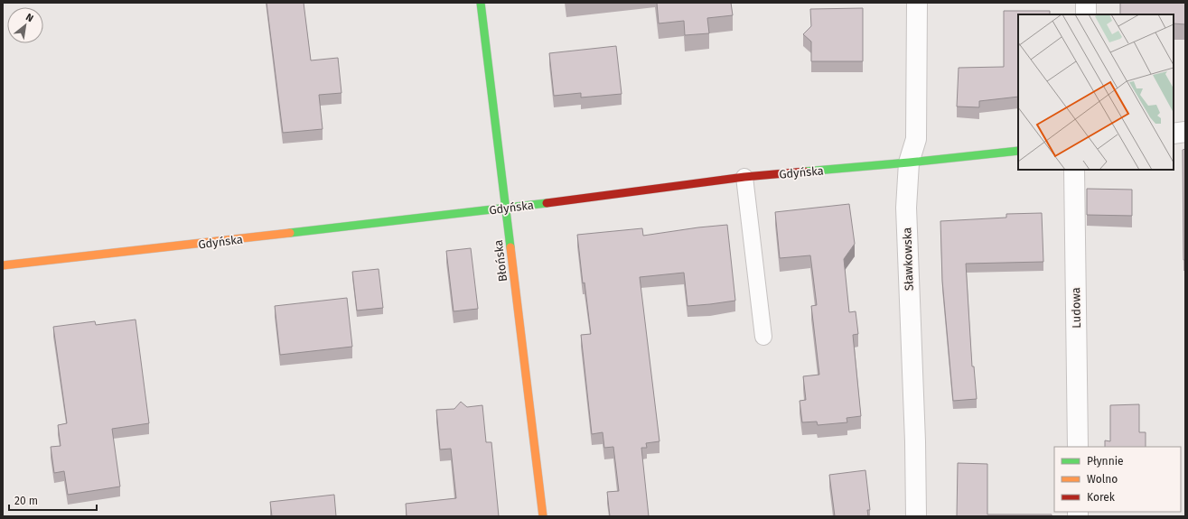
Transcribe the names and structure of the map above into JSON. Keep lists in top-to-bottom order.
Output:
{
  "streets": {
    "street": [
      "Gdyńska",
      "Sławkowska",
      "Błońska",
      "Ludowa"
    ]
  },
  "crossings": [
    ["Gdyńska", "Sławkowska"],
    ["Gdyńska", "Błońska"]
  ],
  "legend": ["Płynnie", "Wolno", "Korek"],
  "scale_bar": "20 m",
  "north": "top right"
}
